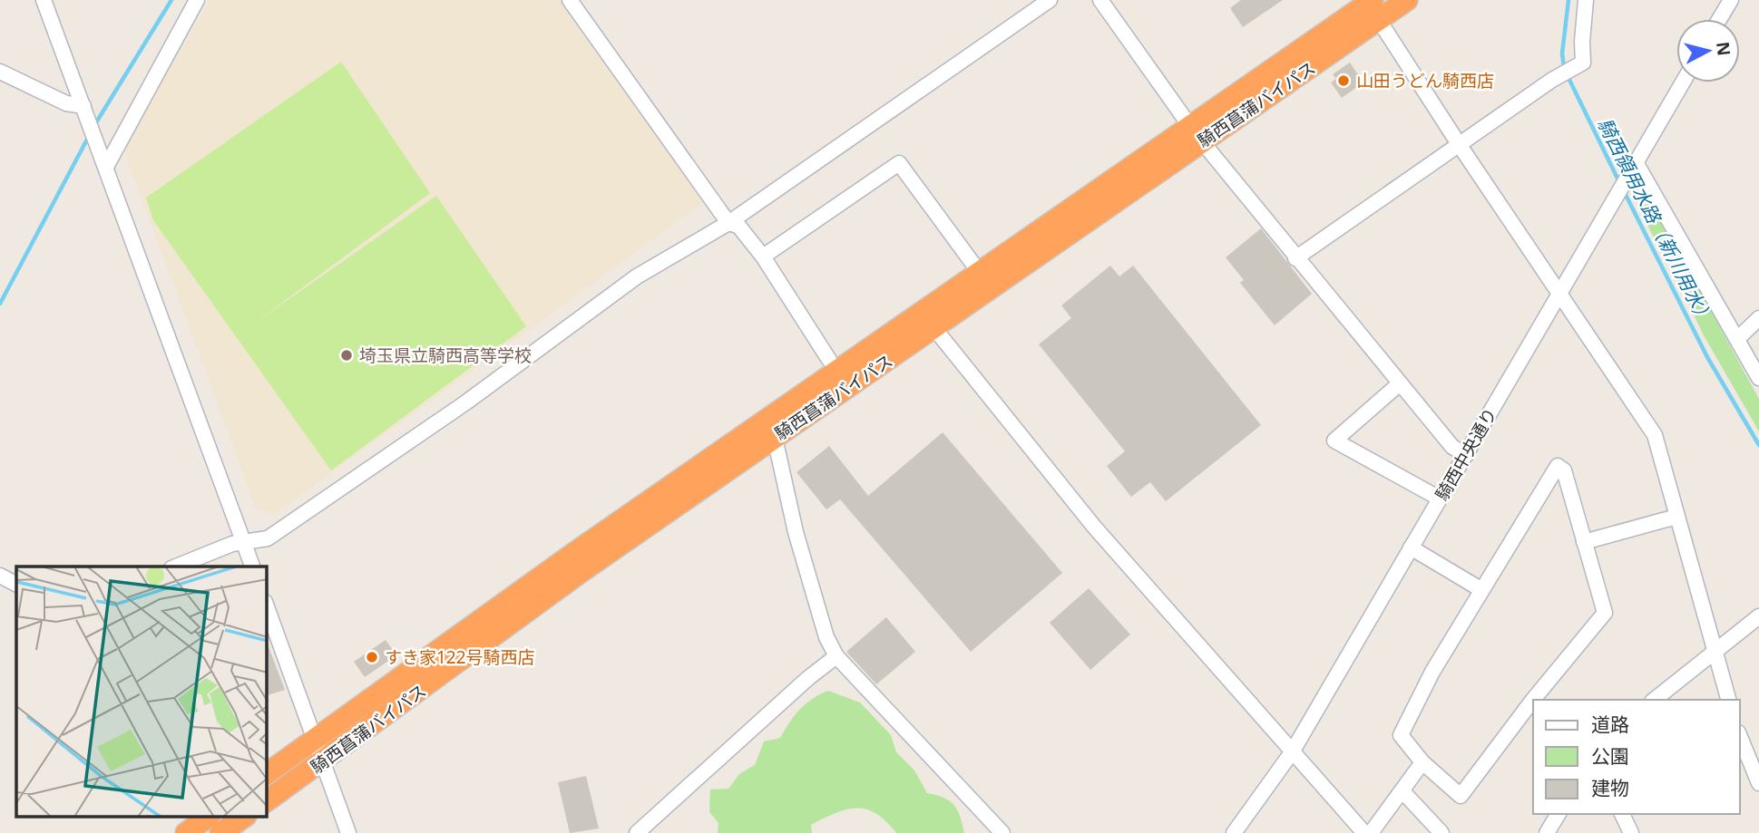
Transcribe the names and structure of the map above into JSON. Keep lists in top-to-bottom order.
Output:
{
  "streets": {
    "highway": ["騎西菖蒲バイパス"],
    "street": ["騎西中央通り"]
  },
  "water": ["騎西領用水路（新川用水）"],
  "places": ["山田うどん騎西店", "埼玉県立騎西高等学校", "すき家122号騎西店"],
  "legend": ["道路", "公園", "建物"],
  "north": "right"
}
